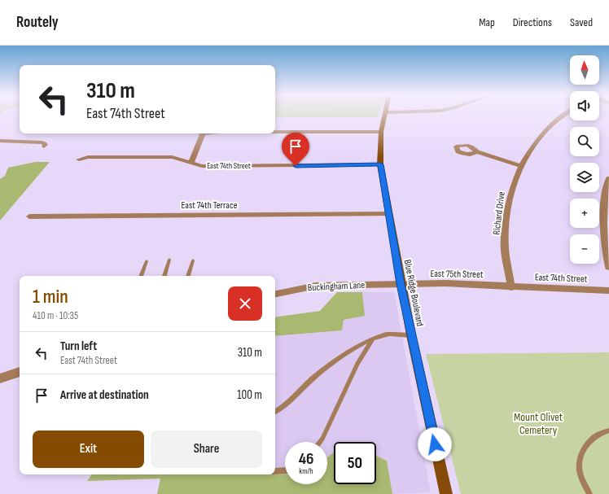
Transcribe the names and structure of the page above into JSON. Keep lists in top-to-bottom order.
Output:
{
  "streets": {
    "main road": ["Blue Ridge Boulevard"],
    "street": [
      "East 74th Street",
      "East 74th Terrace",
      "Richard Drive",
      "East 75th Street",
      "Buckingham Lane"
    ]
  },
  "crossings": [
    ["East 74th Street", "Richard Drive"],
    ["East 74th Street", "East 75th Street"],
    ["East 74th Street", "Blue Ridge Boulevard"],
    ["East 74th Terrace", "Blue Ridge Boulevard"],
    ["Richard Drive", "East 75th Street"],
    ["East 75th Street", "Buckingham Lane"],
    ["East 75th Street", "Blue Ridge Boulevard"],
    ["Buckingham Lane", "Blue Ridge Boulevard"]
  ],
  "parks": ["Mount Olivet Cemetery"],
  "north": "top",
  "page": {
    "header": "Routely",
    "nav": ["Map", "Directions", "Saved"],
    "map_buttons": ["+", "−"],
    "turn": ["310 m", "East 74th Street"],
    "heading": ["1 min", "410 m · 10:35"],
    "list": [
      {
        "name": "Turn left",
        "note": "East 74th Street",
        "value": "310 m"
      },
      {
        "name": "Arrive at destination",
        "value": "100 m"
      }
    ],
    "buttons": ["Exit", "Share"],
    "speed": "46 km/h",
    "limit": "50"
  }
}
